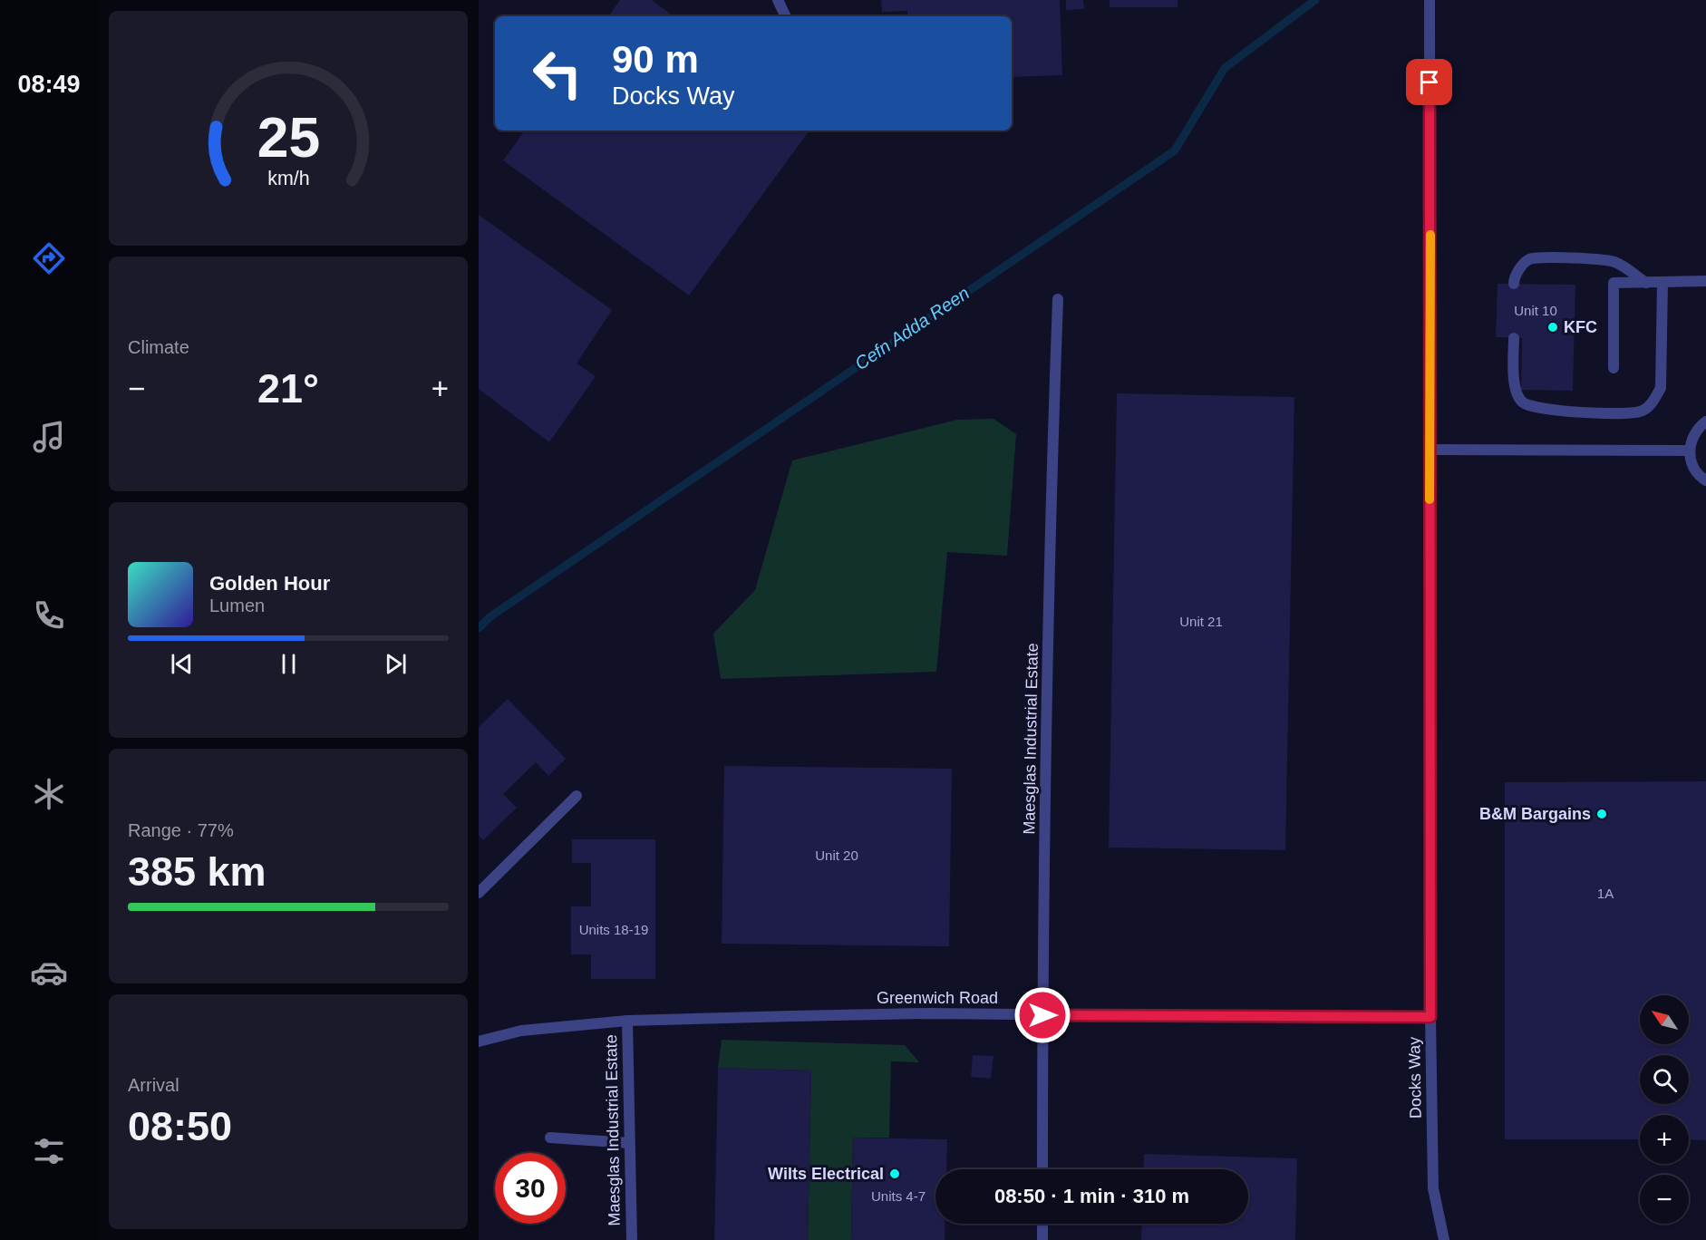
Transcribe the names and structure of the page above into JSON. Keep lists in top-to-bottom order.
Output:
{
  "streets": {
    "street": ["Maesglas Industrial Estate", "Greenwich Road", "Docks Way"]
  },
  "crossings": [
    ["Maesglas Industrial Estate", "Greenwich Road"],
    ["Greenwich Road", "Docks Way"]
  ],
  "water": ["Cefn Adda Reen"],
  "places": ["KFC", "B&M Bargains", "Wilts Electrical"],
  "house_numbers": [
    "Unit 10",
    "Unit 21",
    "Unit 20",
    "1A",
    "Units 18-19",
    "Units 4-7"
  ],
  "north": "top left",
  "page": {
    "tabs": "08:49",
    "turn": ["90 m", "Docks Way"],
    "tile": [
      "Climate",
      ["Range · 77%", "385 km"],
      ["Arrival", "08:50"]
    ],
    "heat": ["−", "21°", "+"],
    "song": ["Golden Hour", "Lumen"],
    "map_buttons": ["+", "−"],
    "limit": "30",
    "trip": "08:50 · 1 min · 310 m",
    "gauge": ["25", "km/h"]
  }
}
